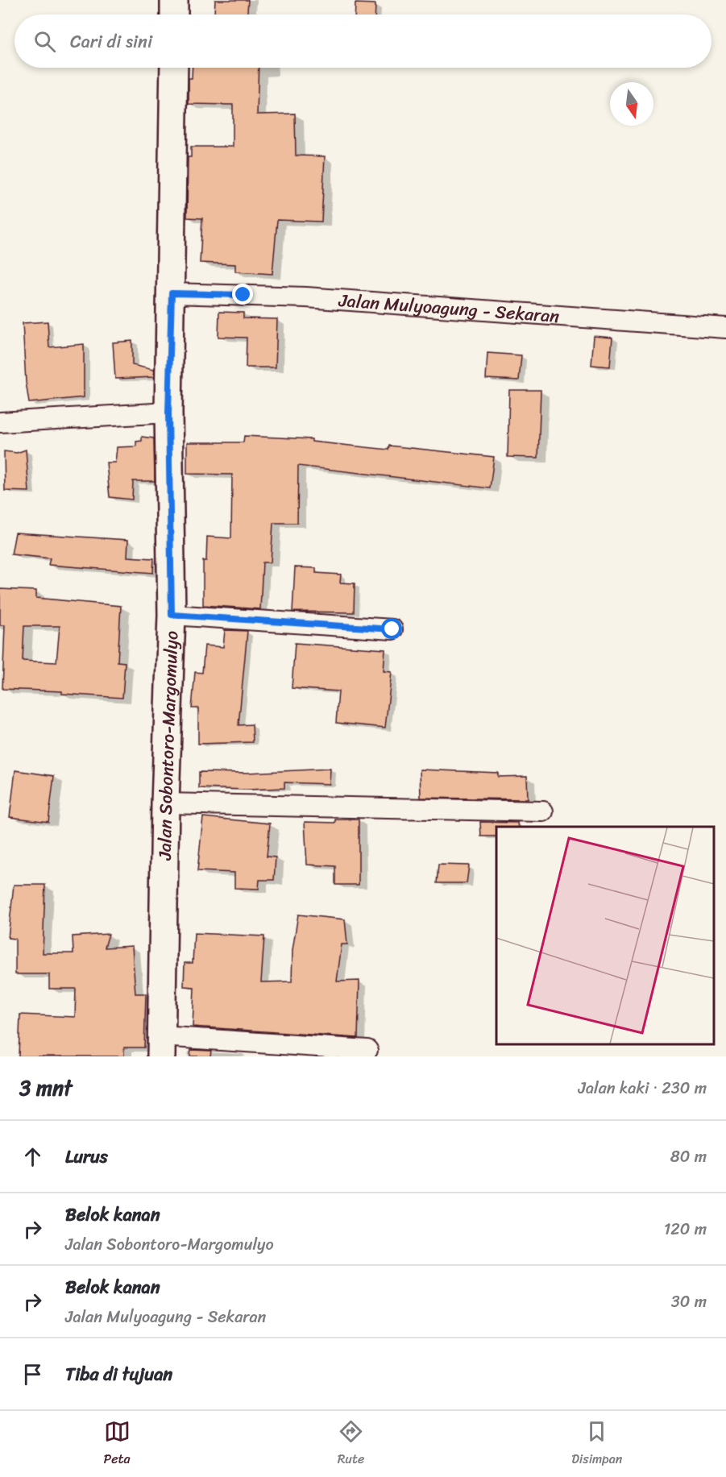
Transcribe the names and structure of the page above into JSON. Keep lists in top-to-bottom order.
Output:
{
  "streets": {
    "street": ["Jalan Mulyoagung - Sekaran", "Jalan Sobontoro-Margomulyo"]
  },
  "crossings": [
    ["Jalan Mulyoagung - Sekaran", "Jalan Sobontoro-Margomulyo"]
  ],
  "north": "bottom",
  "page": {
    "search": "Cari di sini",
    "heading": ["3 mnt", "Jalan kaki · 230 m"],
    "list": [
      ["Lurus", "80 m"],
      ["Belok kanan", "Jalan Sobontoro-Margomulyo", "120 m"],
      ["Belok kanan", "Jalan Mulyoagung - Sekaran", "30 m"],
      "Tiba di tujuan"
    ],
    "nav": ["Peta", "Rute", "Disimpan"]
  }
}
